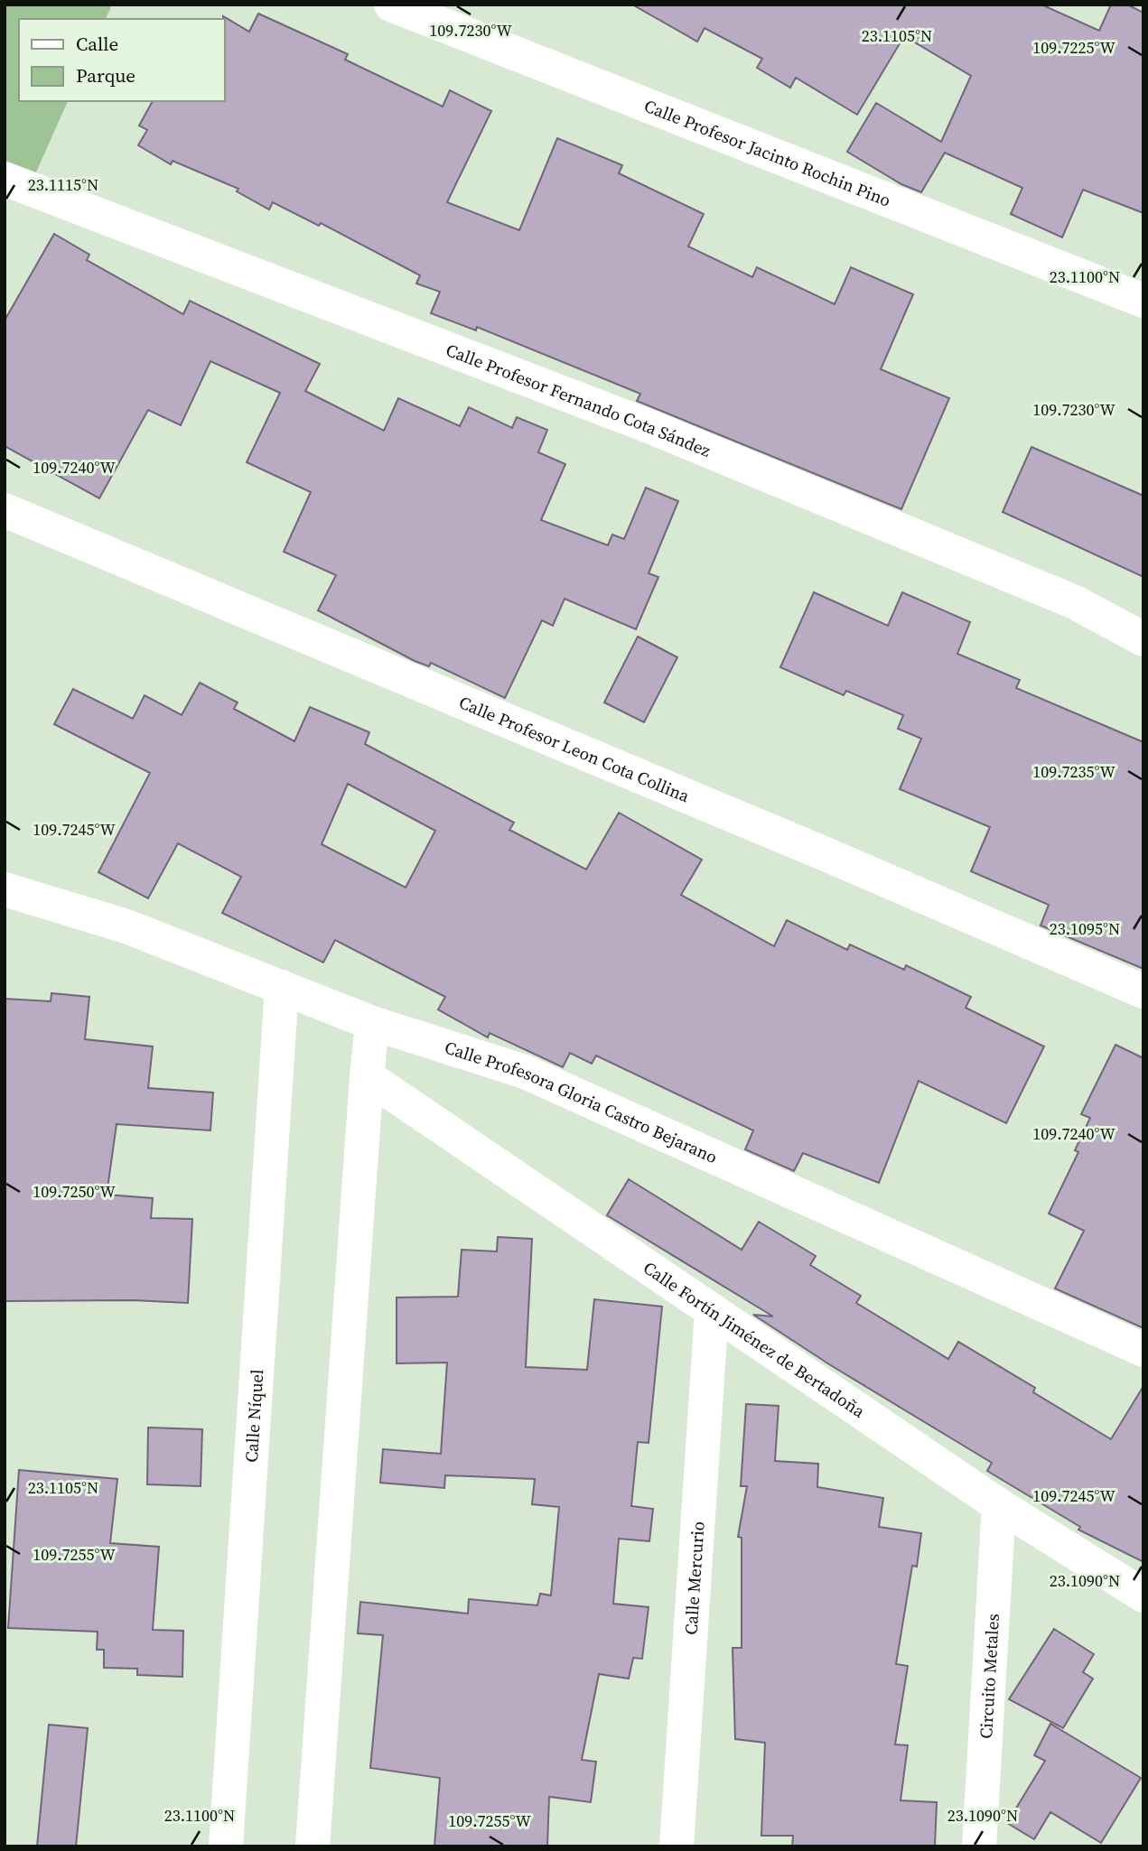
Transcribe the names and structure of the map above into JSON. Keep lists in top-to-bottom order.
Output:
{
  "streets": {
    "street": [
      "Calle Profesor Jacinto Rochin Pino",
      "Calle Profesor Fernando Cota Sández",
      "Calle Profesor Leon Cota Collina",
      "Calle Profesora Gloria Castro Bejarano",
      "Calle Fortín Jiménez de Bertadoña",
      "Calle Níquel",
      "Calle Mercurio",
      "Circuito Metales"
    ]
  },
  "crossings": [
    ["Calle Profesora Gloria Castro Bejarano", "Calle Níquel"],
    ["Calle Fortín Jiménez de Bertadoña", "Calle Mercurio"],
    ["Calle Fortín Jiménez de Bertadoña", "Circuito Metales"]
  ],
  "legend": ["Calle", "Parque"],
  "coordinates": [
    "109.7230°W",
    "23.1105°N",
    "109.7225°W",
    "23.1115°N",
    "23.1100°N",
    "109.7240°W",
    "109.7235°W",
    "109.7245°W",
    "23.1095°N",
    "109.7250°W",
    "109.7255°W",
    "23.1090°N"
  ]
}
